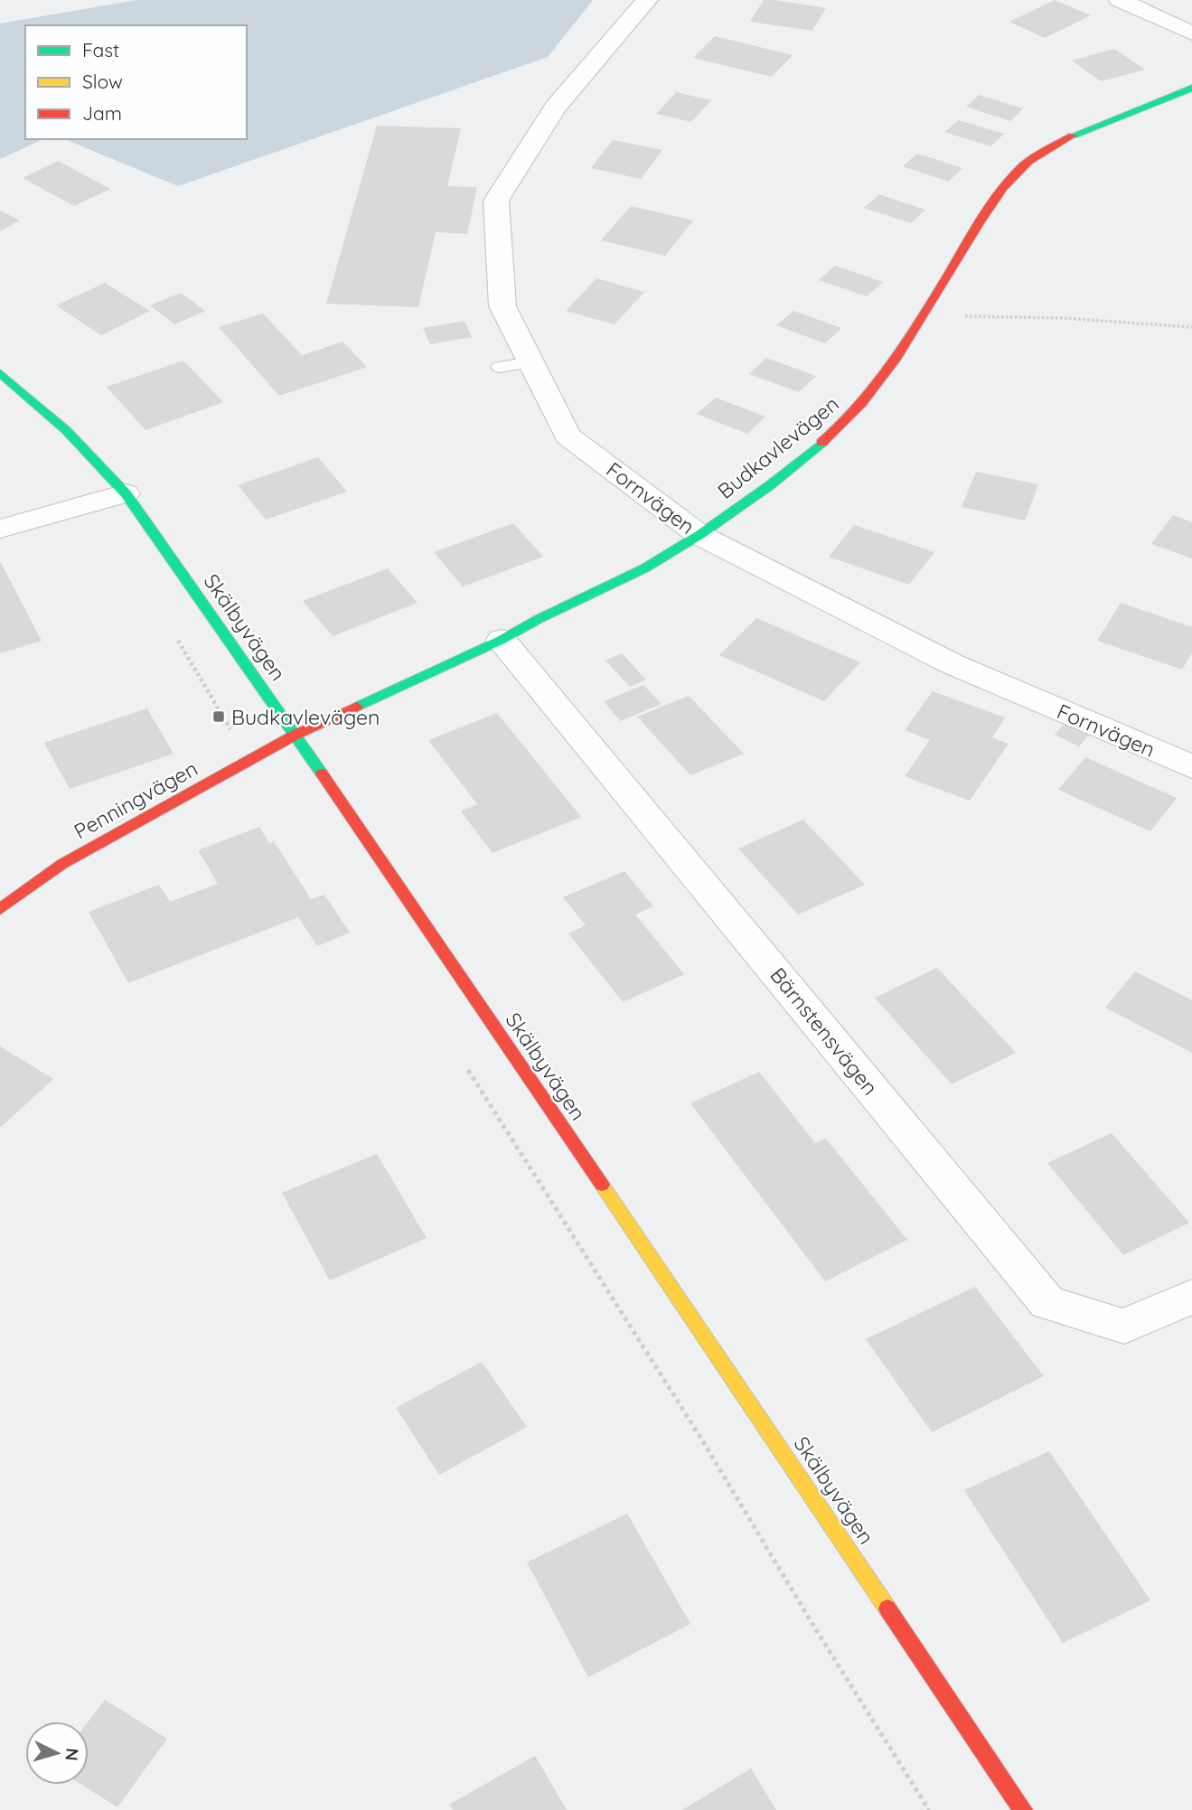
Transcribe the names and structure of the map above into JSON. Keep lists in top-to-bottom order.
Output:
{
  "streets": {
    "street": [
      "Budkavlevägen",
      "Fornvägen",
      "Skälbyvägen",
      "Penningvägen",
      "Bärnstensvägen"
    ]
  },
  "crossings": [
    ["Budkavlevägen", "Fornvägen"],
    ["Budkavlevägen", "Skälbyvägen"],
    ["Budkavlevägen", "Penningvägen"],
    ["Budkavlevägen", "Bärnstensvägen"],
    ["Skälbyvägen", "Penningvägen"]
  ],
  "places": {
    "transit": ["Budkavlevägen"]
  },
  "legend": ["Fast", "Slow", "Jam"],
  "north": "right"
}
